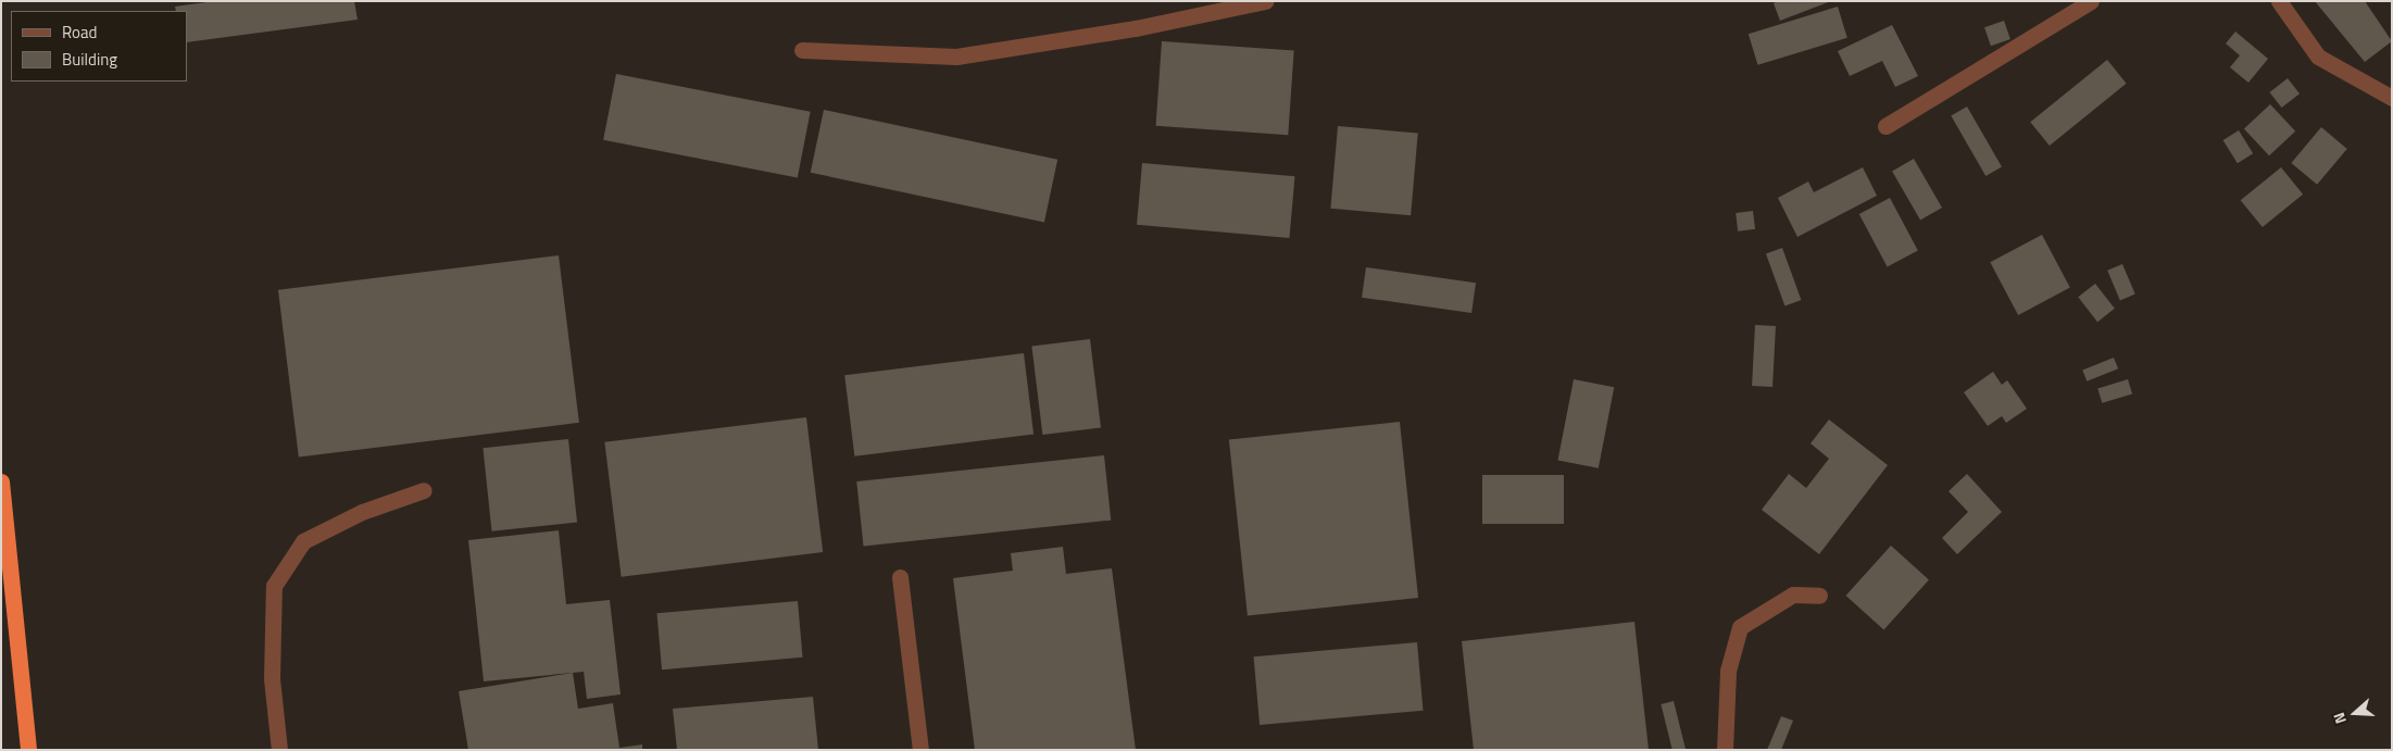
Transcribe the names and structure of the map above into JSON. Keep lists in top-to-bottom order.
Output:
{
  "legend": ["Road", "Building"],
  "north": "left"
}
